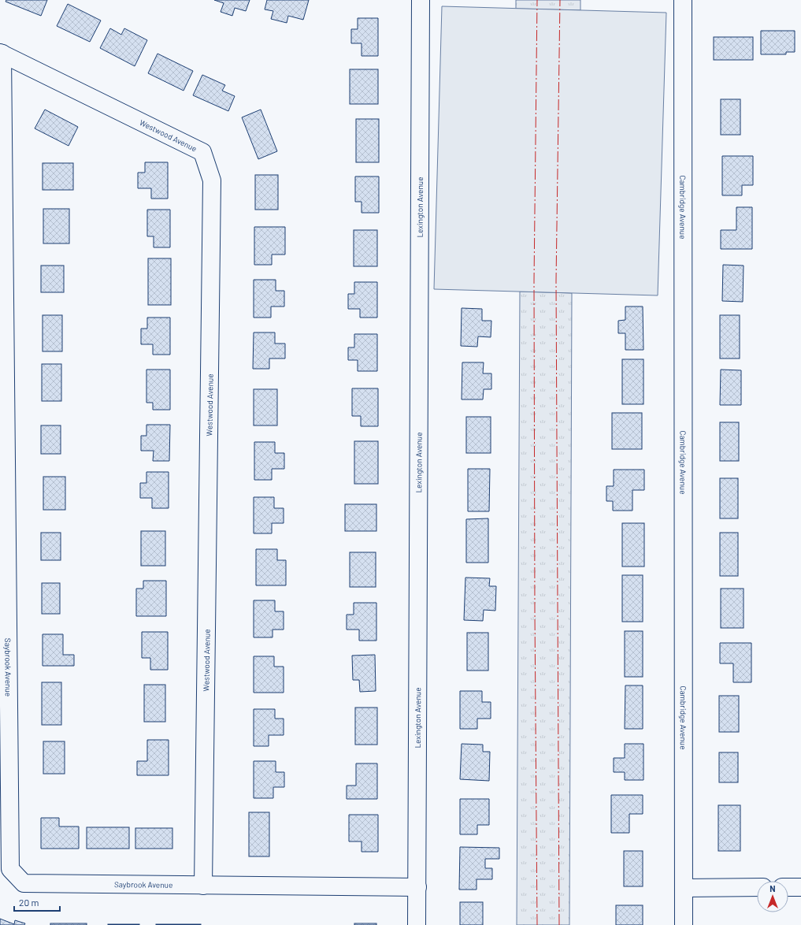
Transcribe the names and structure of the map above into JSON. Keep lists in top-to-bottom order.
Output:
{
  "streets": {
    "street": [
      "Westwood Avenue",
      "Lexington Avenue",
      "Cambridge Avenue",
      "Saybrook Avenue"
    ]
  },
  "crossings": [
    ["Westwood Avenue", "Saybrook Avenue"],
    ["Lexington Avenue", "Saybrook Avenue"]
  ],
  "scale_bar": "20 m",
  "north": "top"
}
